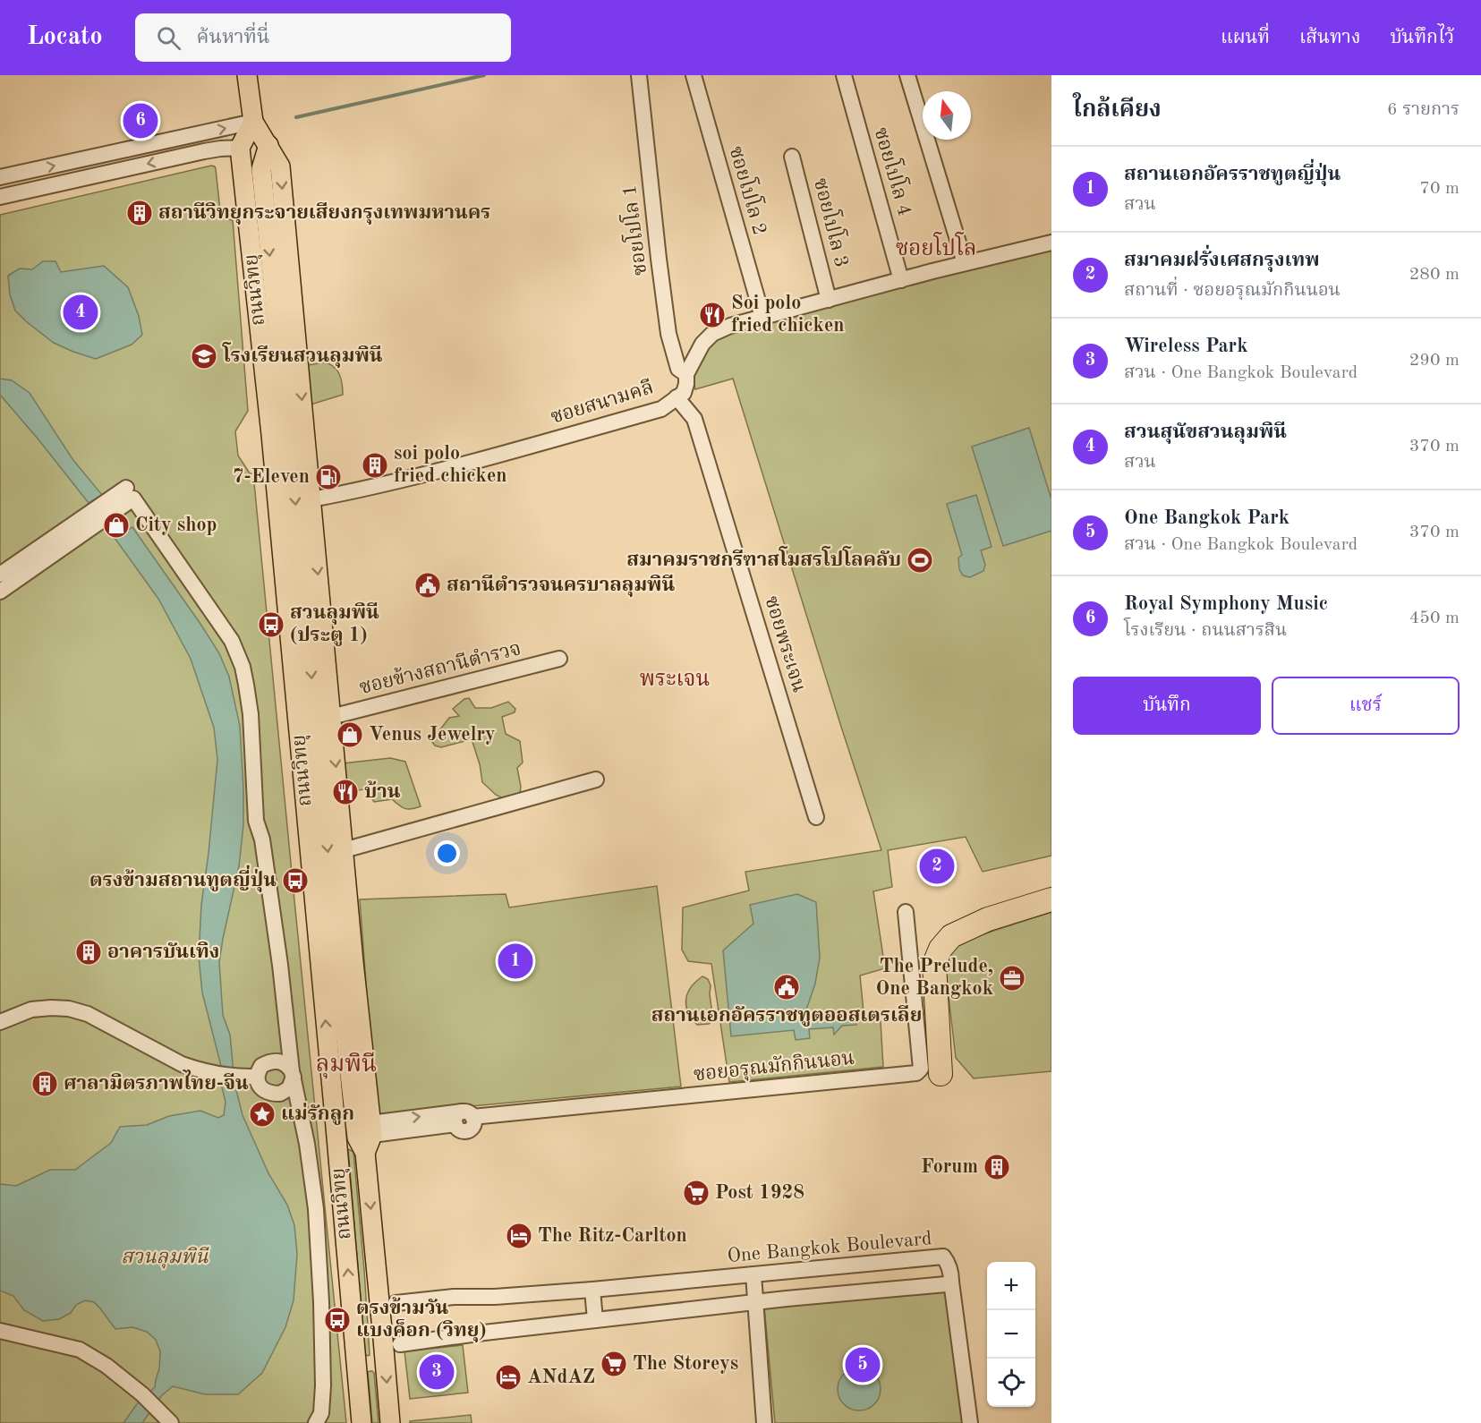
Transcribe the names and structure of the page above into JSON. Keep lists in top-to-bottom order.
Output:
{
  "streets": {
    "main road": ["ถนนวิทยุ"],
    "street": [
      "ซอยโปโล 4",
      "ซอยโปโล 2",
      "ซอยโปโล 3",
      "ซอยโปโล 1",
      "ซอยสนามคลี",
      "ซอยพระเจน",
      "ซอยข้างสถานีตำรวจ",
      "ซอยอรุณมักกินนอน",
      "One Bangkok Boulevard"
    ]
  },
  "crossings": [
    ["ซอยโปโล 4", "ซอยสนามคลี"],
    ["ซอยโปโล 2", "ซอยสนามคลี"],
    ["ซอยโปโล 3", "ซอยสนามคลี"],
    ["ซอยโปโล 1", "ซอยสนามคลี"],
    ["ถนนวิทยุ", "ซอยสนามคลี"],
    ["ถนนวิทยุ", "ซอยข้างสถานีตำรวจ"],
    ["ถนนวิทยุ", "ซอยอรุณมักกินนอน"],
    ["ซอยสนามคลี", "ซอยพระเจน"]
  ],
  "districts": ["ซอยโปโล", "พระเจน", "ลุมพินี"],
  "parks": ["สวนลุมพินี"],
  "places": {
    "building": [
      "สถานีวิทยุกระจายเสียงกรุงเทพมหานคร",
      "soi polo fried chicken",
      "อาคารบันเทิง",
      "ศาลามิตรภาพไทย-จีน",
      "Forum"
    ],
    "restaurant": ["Soi polo fried chicken", "บ้าน"],
    "school or university": ["โรงเรียนสวนลุมพินี"],
    "fuel station": ["7-Eleven"],
    "shop": ["City shop", "Venus Jewelry"],
    "sports": ["สมาคมราชกรีฑาสโมสรโปโลคลับ"],
    "public building": ["สถานีตำรวจนครบาลลุมพินี", "สถานเอกอัครราชทูตออสเตรเลีย"],
    "bus stop": ["สวนลุมพินี (ประตู 1)", "ตรงข้ามสถานทูตญี่ปุ่น", "ตรงข้ามวัน แบงค็อก (วิทยุ)"],
    "office": ["The Prelude, One Bangkok"],
    "place": ["แม่รักลูก"],
    "supermarket": ["Post 1928", "The Storeys"],
    "hotel": ["The Ritz-Carlton", "ANdAZ"]
  },
  "north": "top",
  "page": {
    "header": "Locato",
    "search": "ค้นหาที่นี่",
    "nav": ["แผนที่", "เส้นทาง", "บันทึกไว้"],
    "heading": ["ใกล้เคียง", "6 รายการ"],
    "pins": [
      "6",
      "4",
      "2",
      "1",
      "5",
      "3"
    ],
    "list": [
      {
        "mark": "1",
        "name": "สถานเอกอัครราชทูตญี่ปุ่น",
        "note": "สวน",
        "value": "70 m"
      },
      {
        "mark": "2",
        "name": "สมาคมฝรั่งเศสกรุงเทพ",
        "note": "สถานที่ · ซอยอรุณมักกินนอน",
        "value": "280 m"
      },
      {
        "mark": "3",
        "name": "Wireless Park",
        "note": "สวน · One Bangkok Boulevard",
        "value": "290 m"
      },
      {
        "mark": "4",
        "name": "สวนสุนัขสวนลุมพินี",
        "note": "สวน",
        "value": "370 m"
      },
      {
        "mark": "5",
        "name": "One Bangkok Park",
        "note": "สวน · One Bangkok Boulevard",
        "value": "370 m"
      },
      {
        "mark": "6",
        "name": "Royal Symphony Music",
        "note": "โรงเรียน · ถนนสารสิน",
        "value": "450 m"
      }
    ],
    "buttons": ["บันทึก", "แชร์"],
    "map_buttons": ["+", "−"]
  }
}
